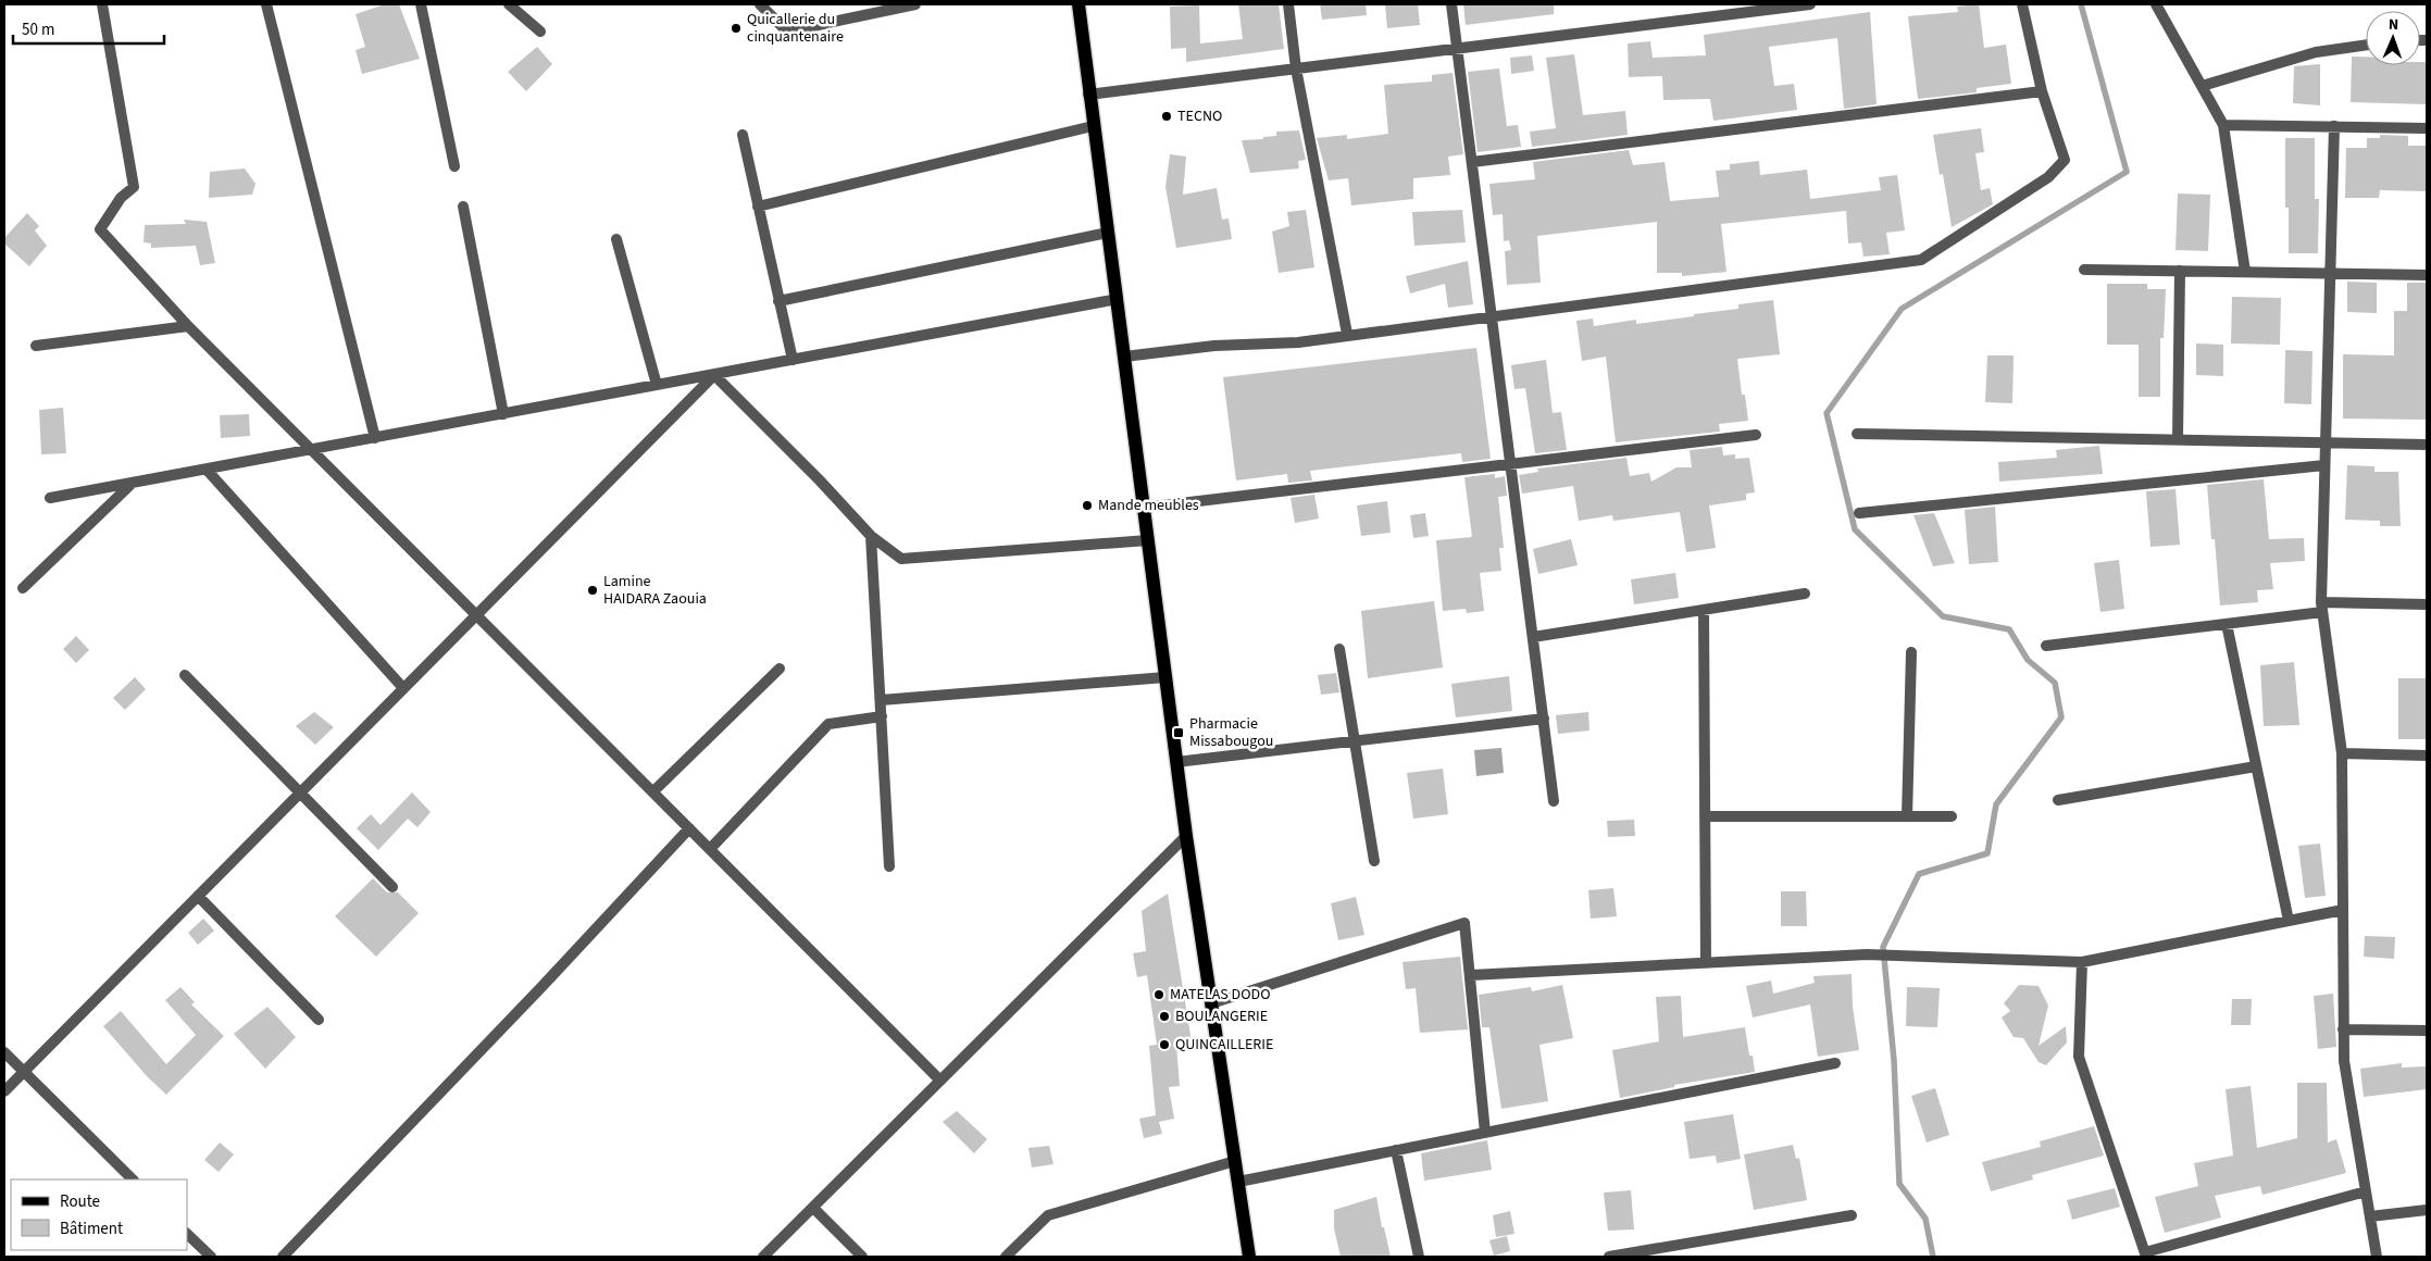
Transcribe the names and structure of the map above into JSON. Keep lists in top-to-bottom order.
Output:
{
  "places": {
    "other": [
      "Quicallerie du cinquantenaire",
      "TECNO",
      "Mande meubles",
      "Lamine HAIDARA Zaouia",
      "MATELAS DODO",
      "BOULANGERIE",
      "QUINCAILLERIE"
    ],
    "transit": ["Pharmacie Missabougou"]
  },
  "legend": ["Route", "Bâtiment"],
  "scale_bar": "50 m",
  "north": "top"
}
